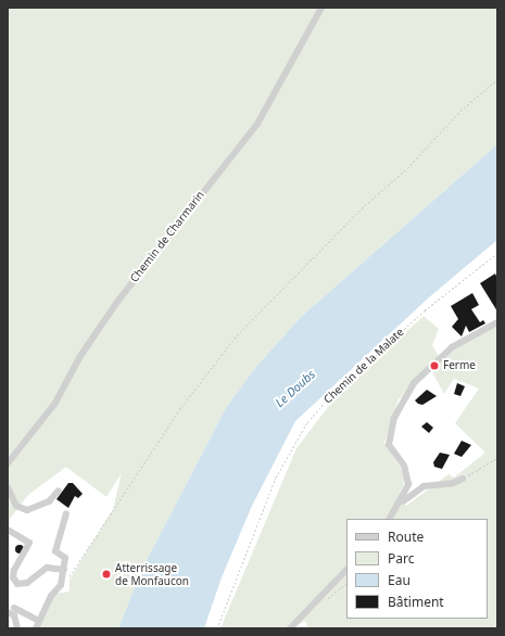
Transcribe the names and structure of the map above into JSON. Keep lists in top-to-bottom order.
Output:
{
  "streets": {
    "street": ["Chemin de Charmarin"],
    "path": ["Chemin de la Malate"]
  },
  "water": ["Le Doubs"],
  "places": ["Ferme", "Atterrissage de Monfaucon"],
  "legend": [
    "Route",
    "Parc",
    "Eau",
    "Bâtiment"
  ]
}
